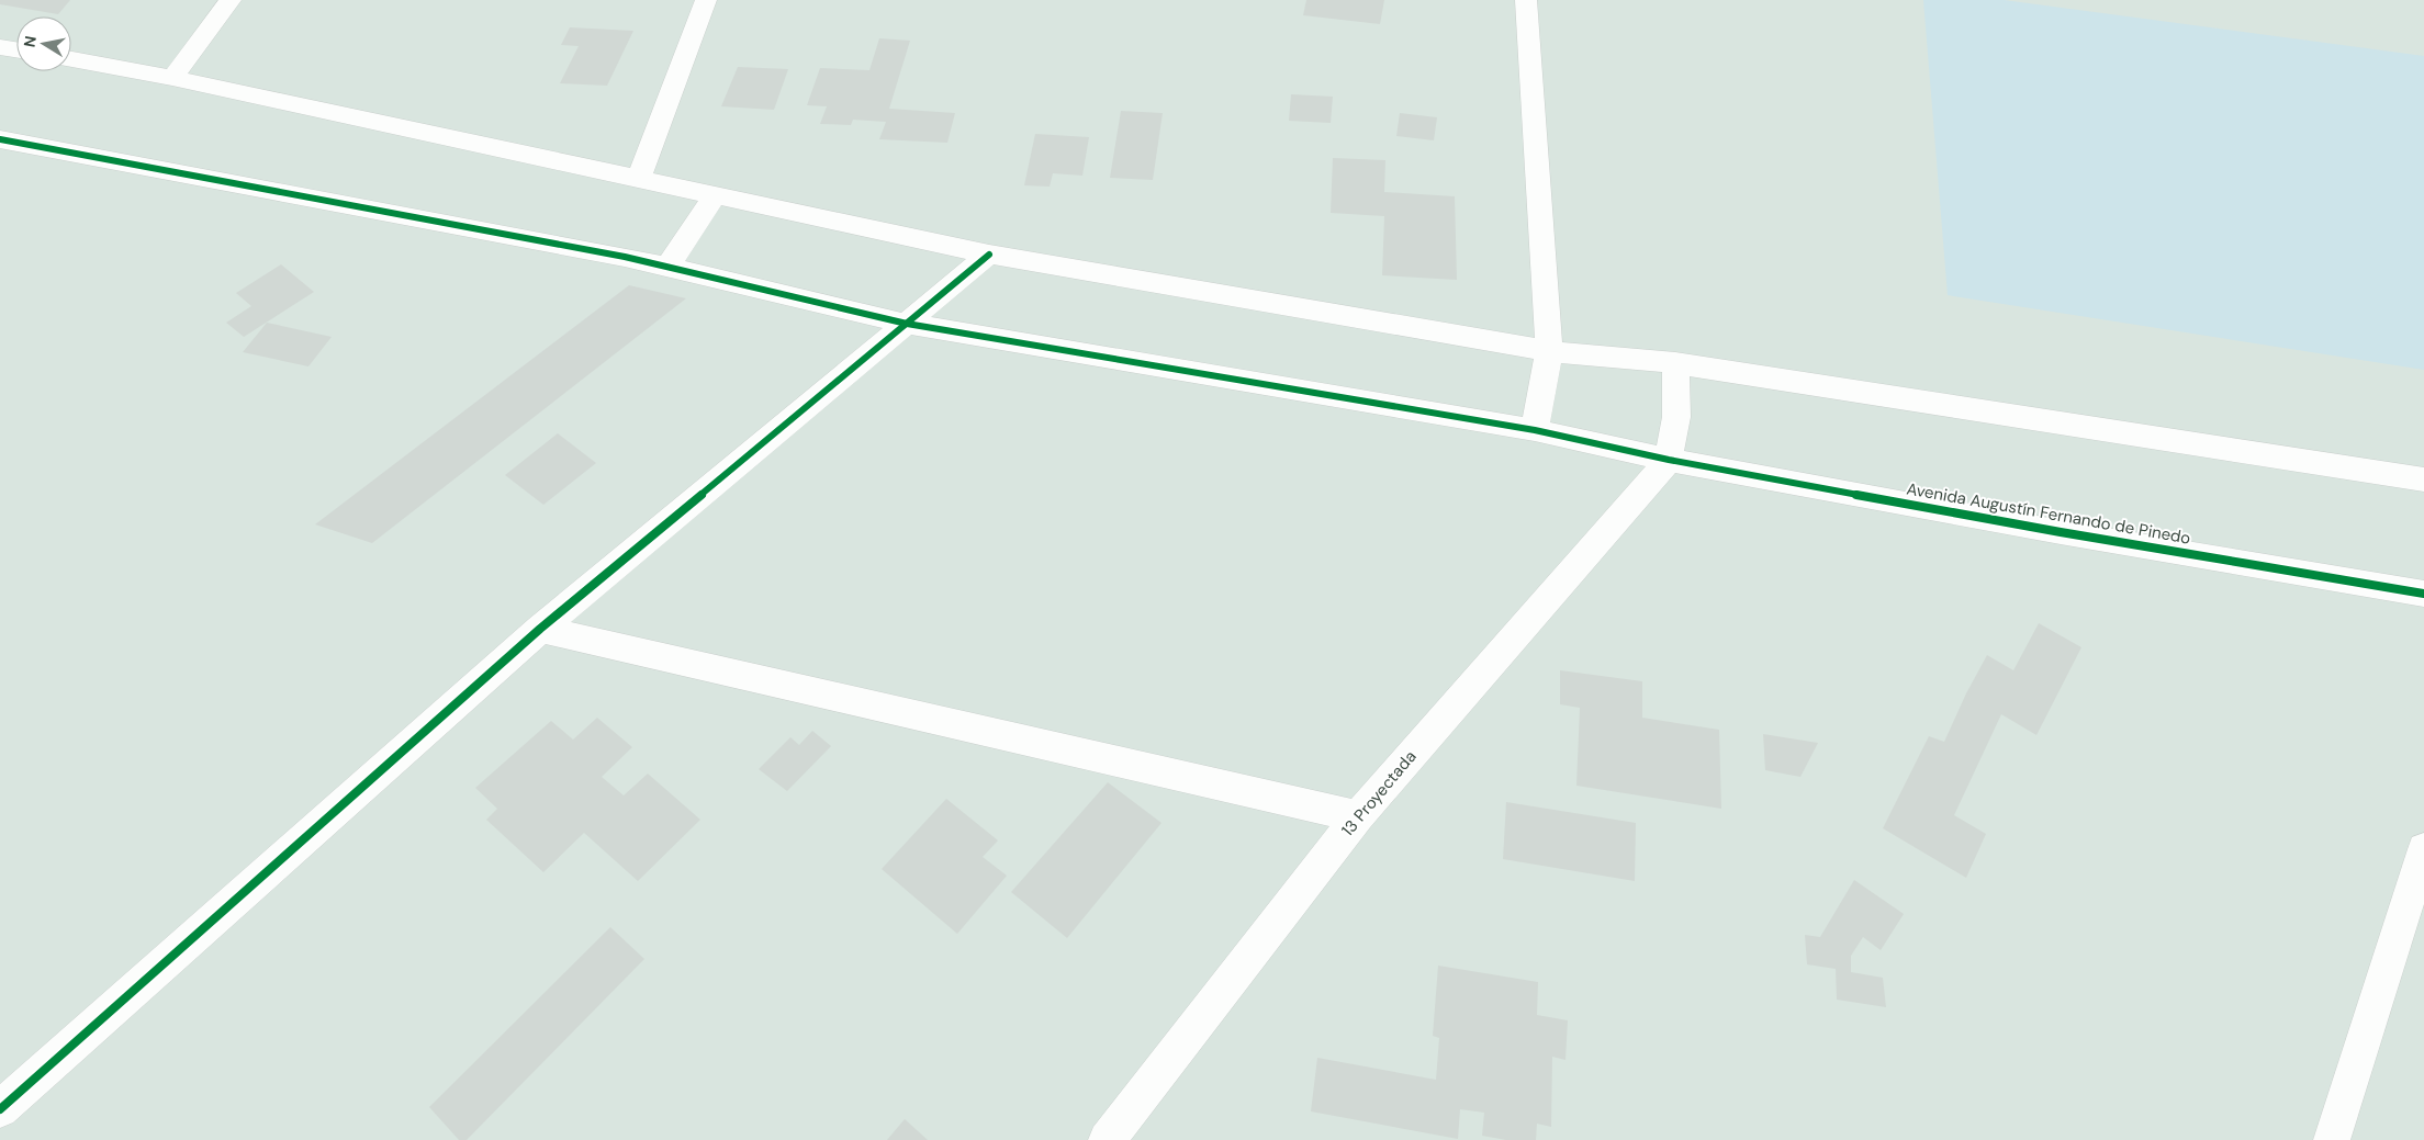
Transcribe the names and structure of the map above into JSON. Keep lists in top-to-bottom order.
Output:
{
  "streets": {
    "street": ["Avenida Augustín Fernando de Pinedo", "13 Proyectada"]
  },
  "crossings": [
    ["Avenida Augustín Fernando de Pinedo", "13 Proyectada"]
  ],
  "north": "left"
}
